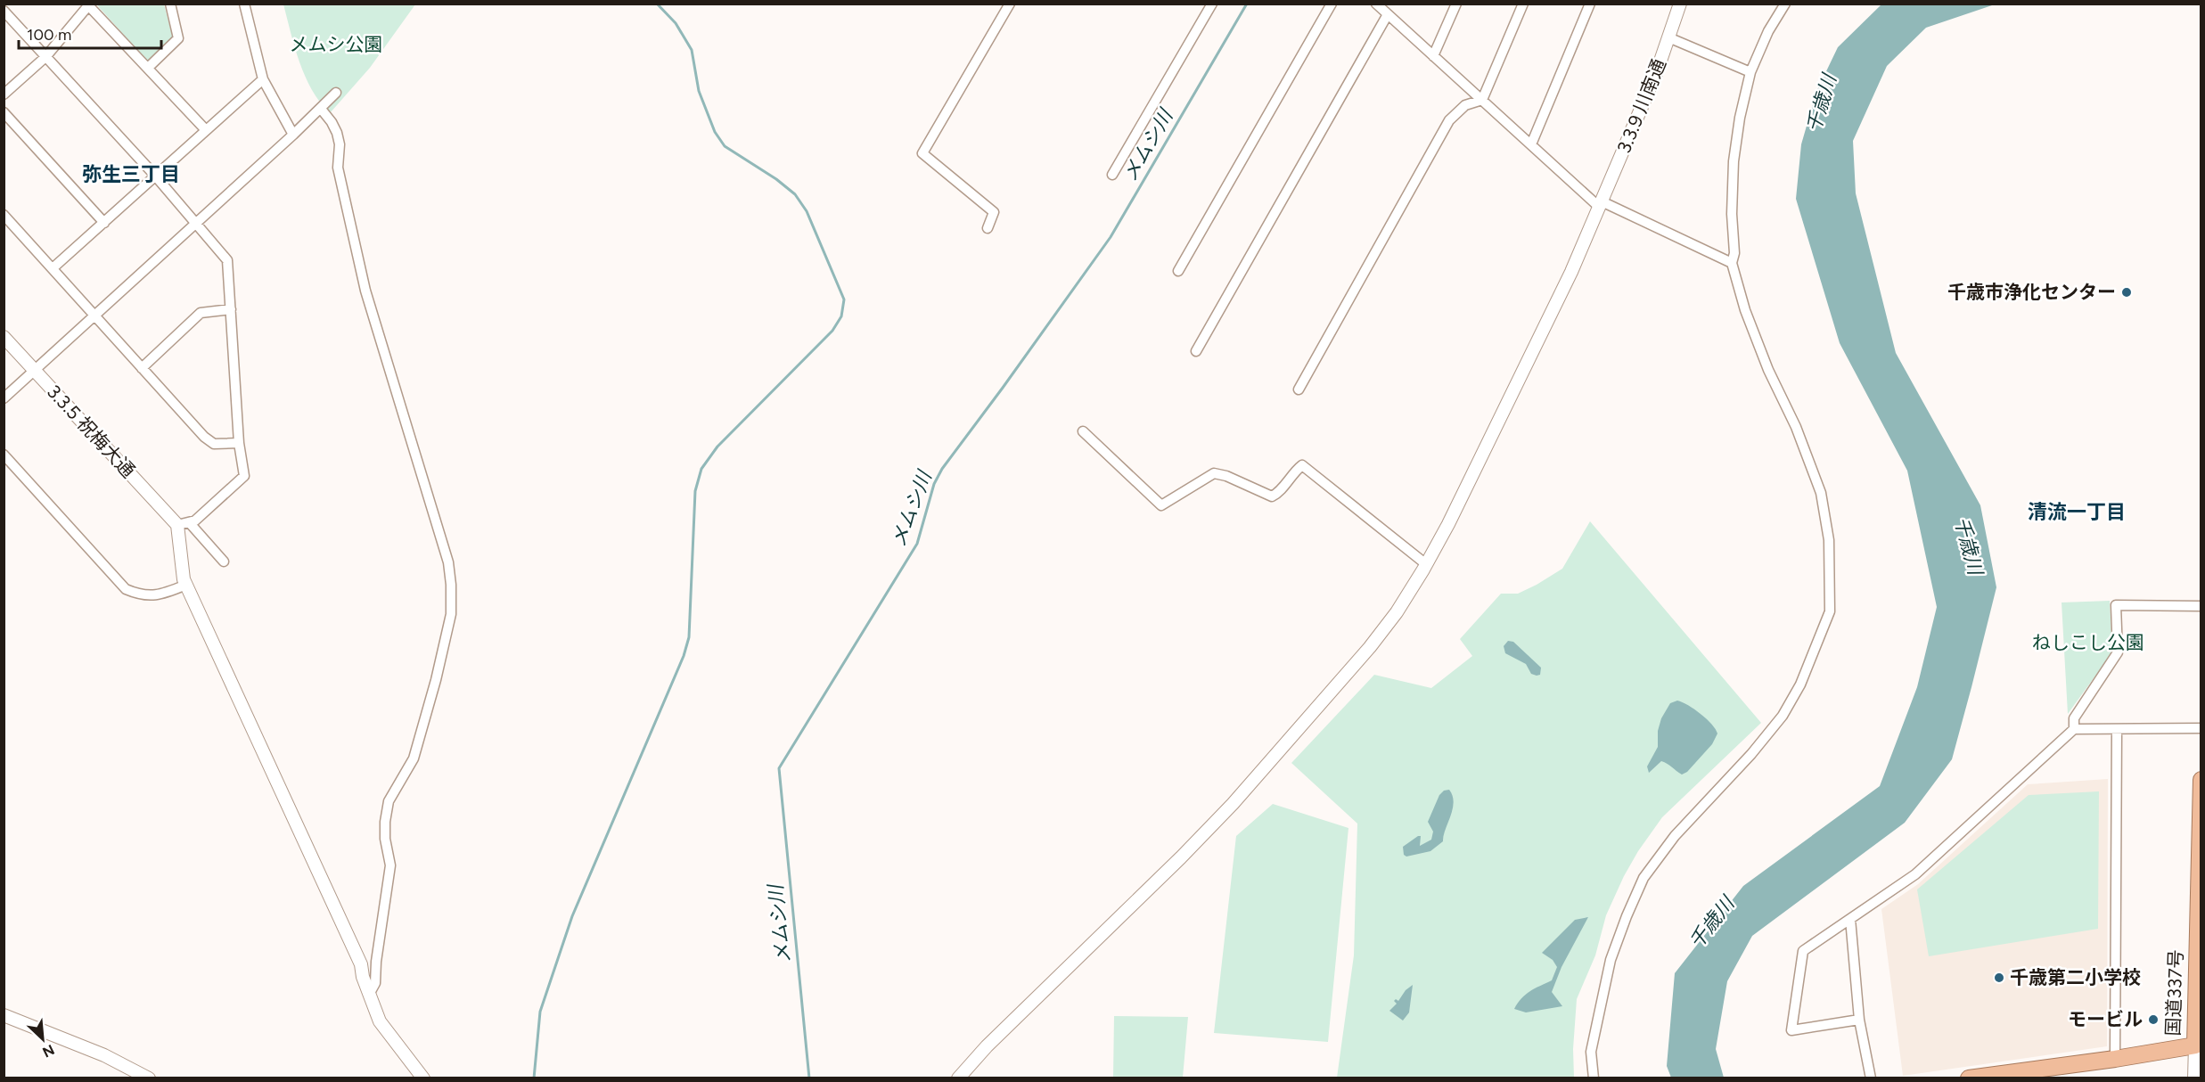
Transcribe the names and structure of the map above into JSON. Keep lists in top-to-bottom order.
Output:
{
  "streets": {
    "highway": ["国道337号"],
    "street": ["3.3.9 川南通", "3.3.5 祝梅大通"]
  },
  "districts": ["弥生三丁目", "清流一丁目"],
  "water": ["千歳川", "メムシ川"],
  "parks": ["メムシ公園", "ねしこし公園"],
  "places": ["千歳市浄化センター", "千歳第二小学校", "モービル"],
  "scale_bar": "100 m",
  "north": "bottom right"
}
